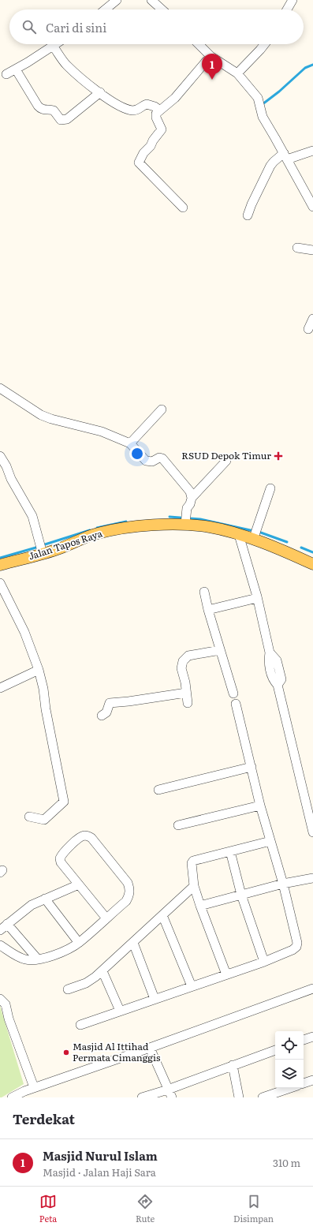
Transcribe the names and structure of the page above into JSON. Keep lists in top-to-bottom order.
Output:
{
  "streets": {
    "main road": ["Jalan Tapos Raya"]
  },
  "places": {
    "health": ["RSUD Depok Timur"],
    "other": ["Masjid Al Ittihad Permata Cimanggis"]
  },
  "page": {
    "search": "Cari di sini",
    "pins": "1",
    "heading": "Terdekat",
    "list": [
      {
        "mark": "1",
        "name": "Masjid Nurul Islam",
        "note": "Masjid · Jalan Haji Sara",
        "value": "310 m"
      }
    ],
    "nav": ["Peta", "Rute", "Disimpan"]
  }
}
